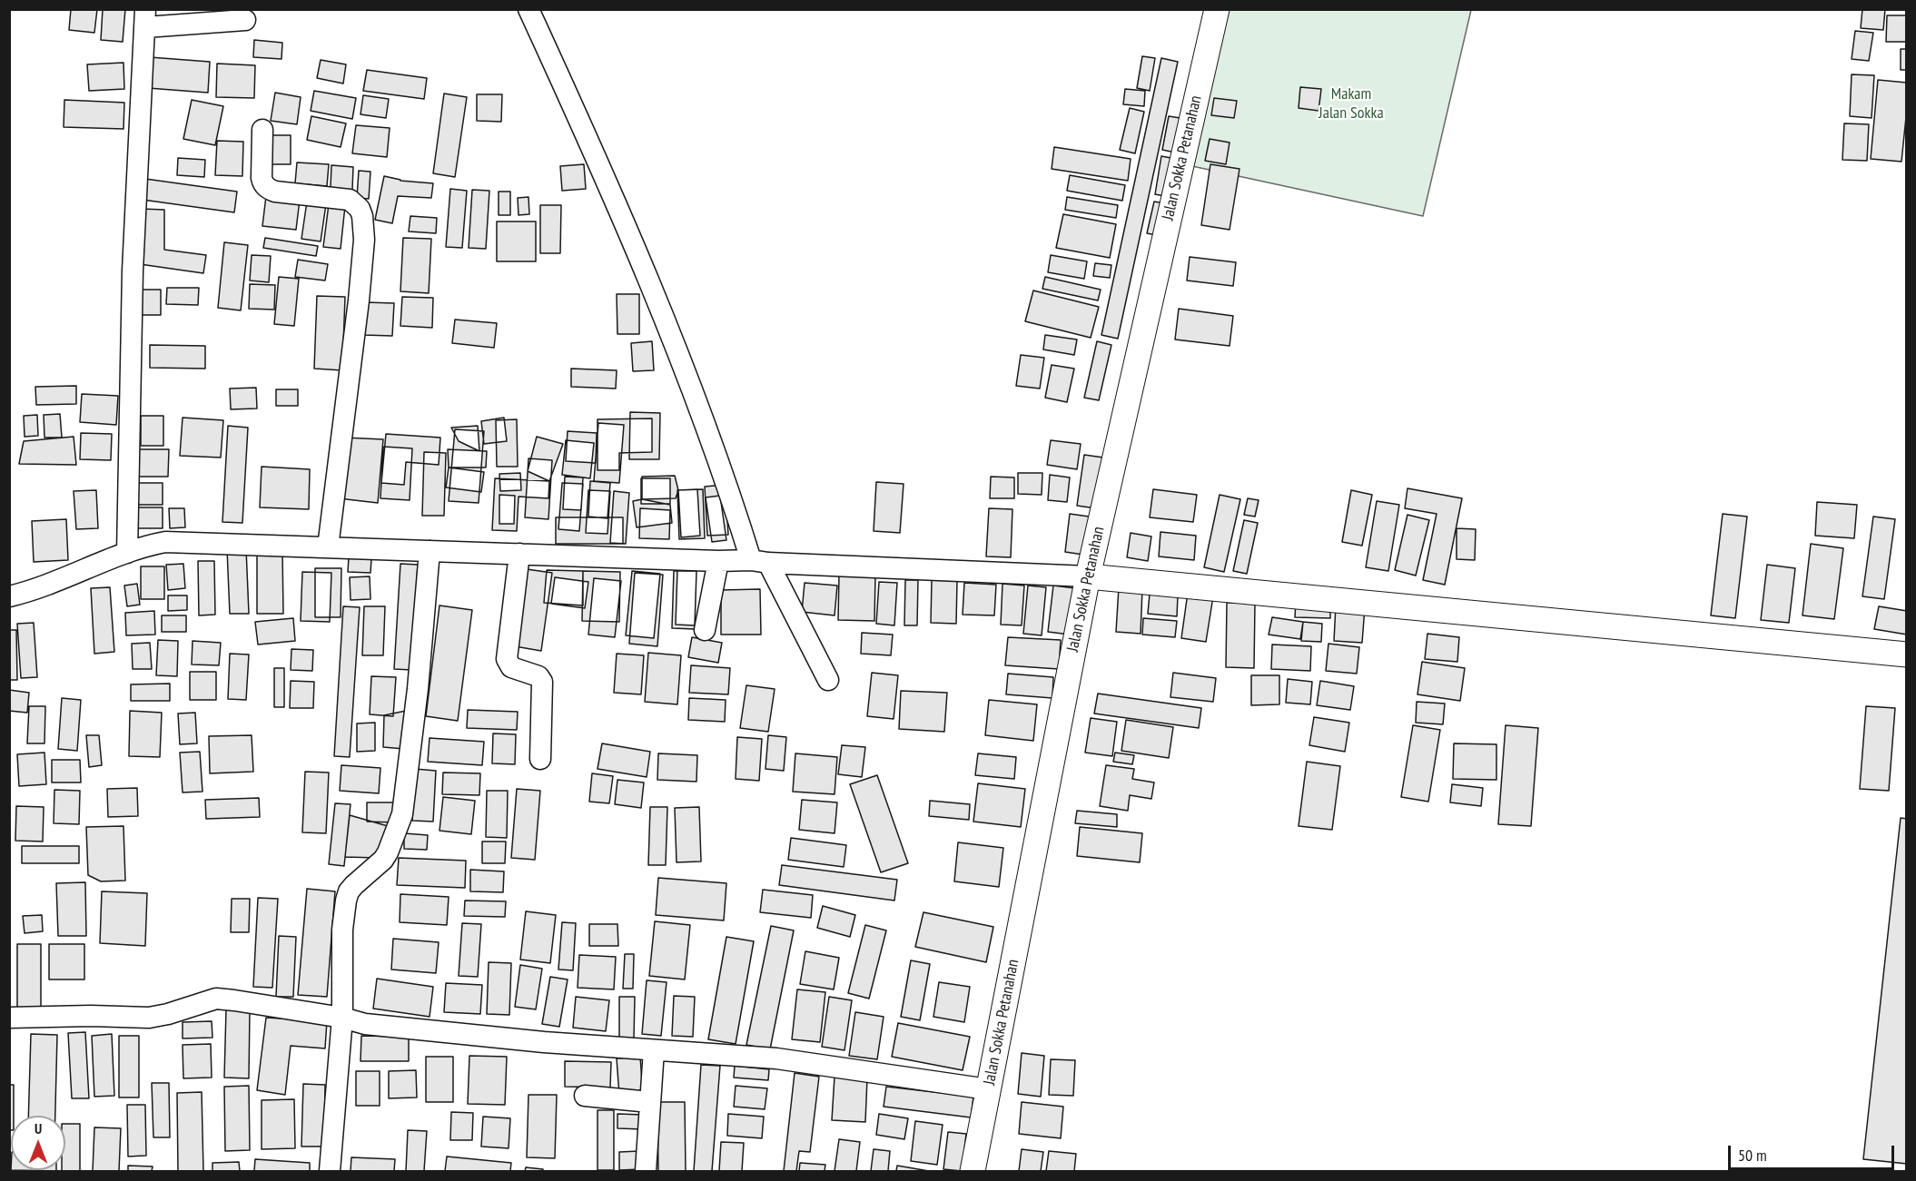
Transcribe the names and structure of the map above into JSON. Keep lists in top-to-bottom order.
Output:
{
  "streets": {
    "street": ["Jalan Sokka Petanahan"]
  },
  "parks": ["Makam Jalan Sokka"],
  "scale_bar": "50 m",
  "north": "top"
}
